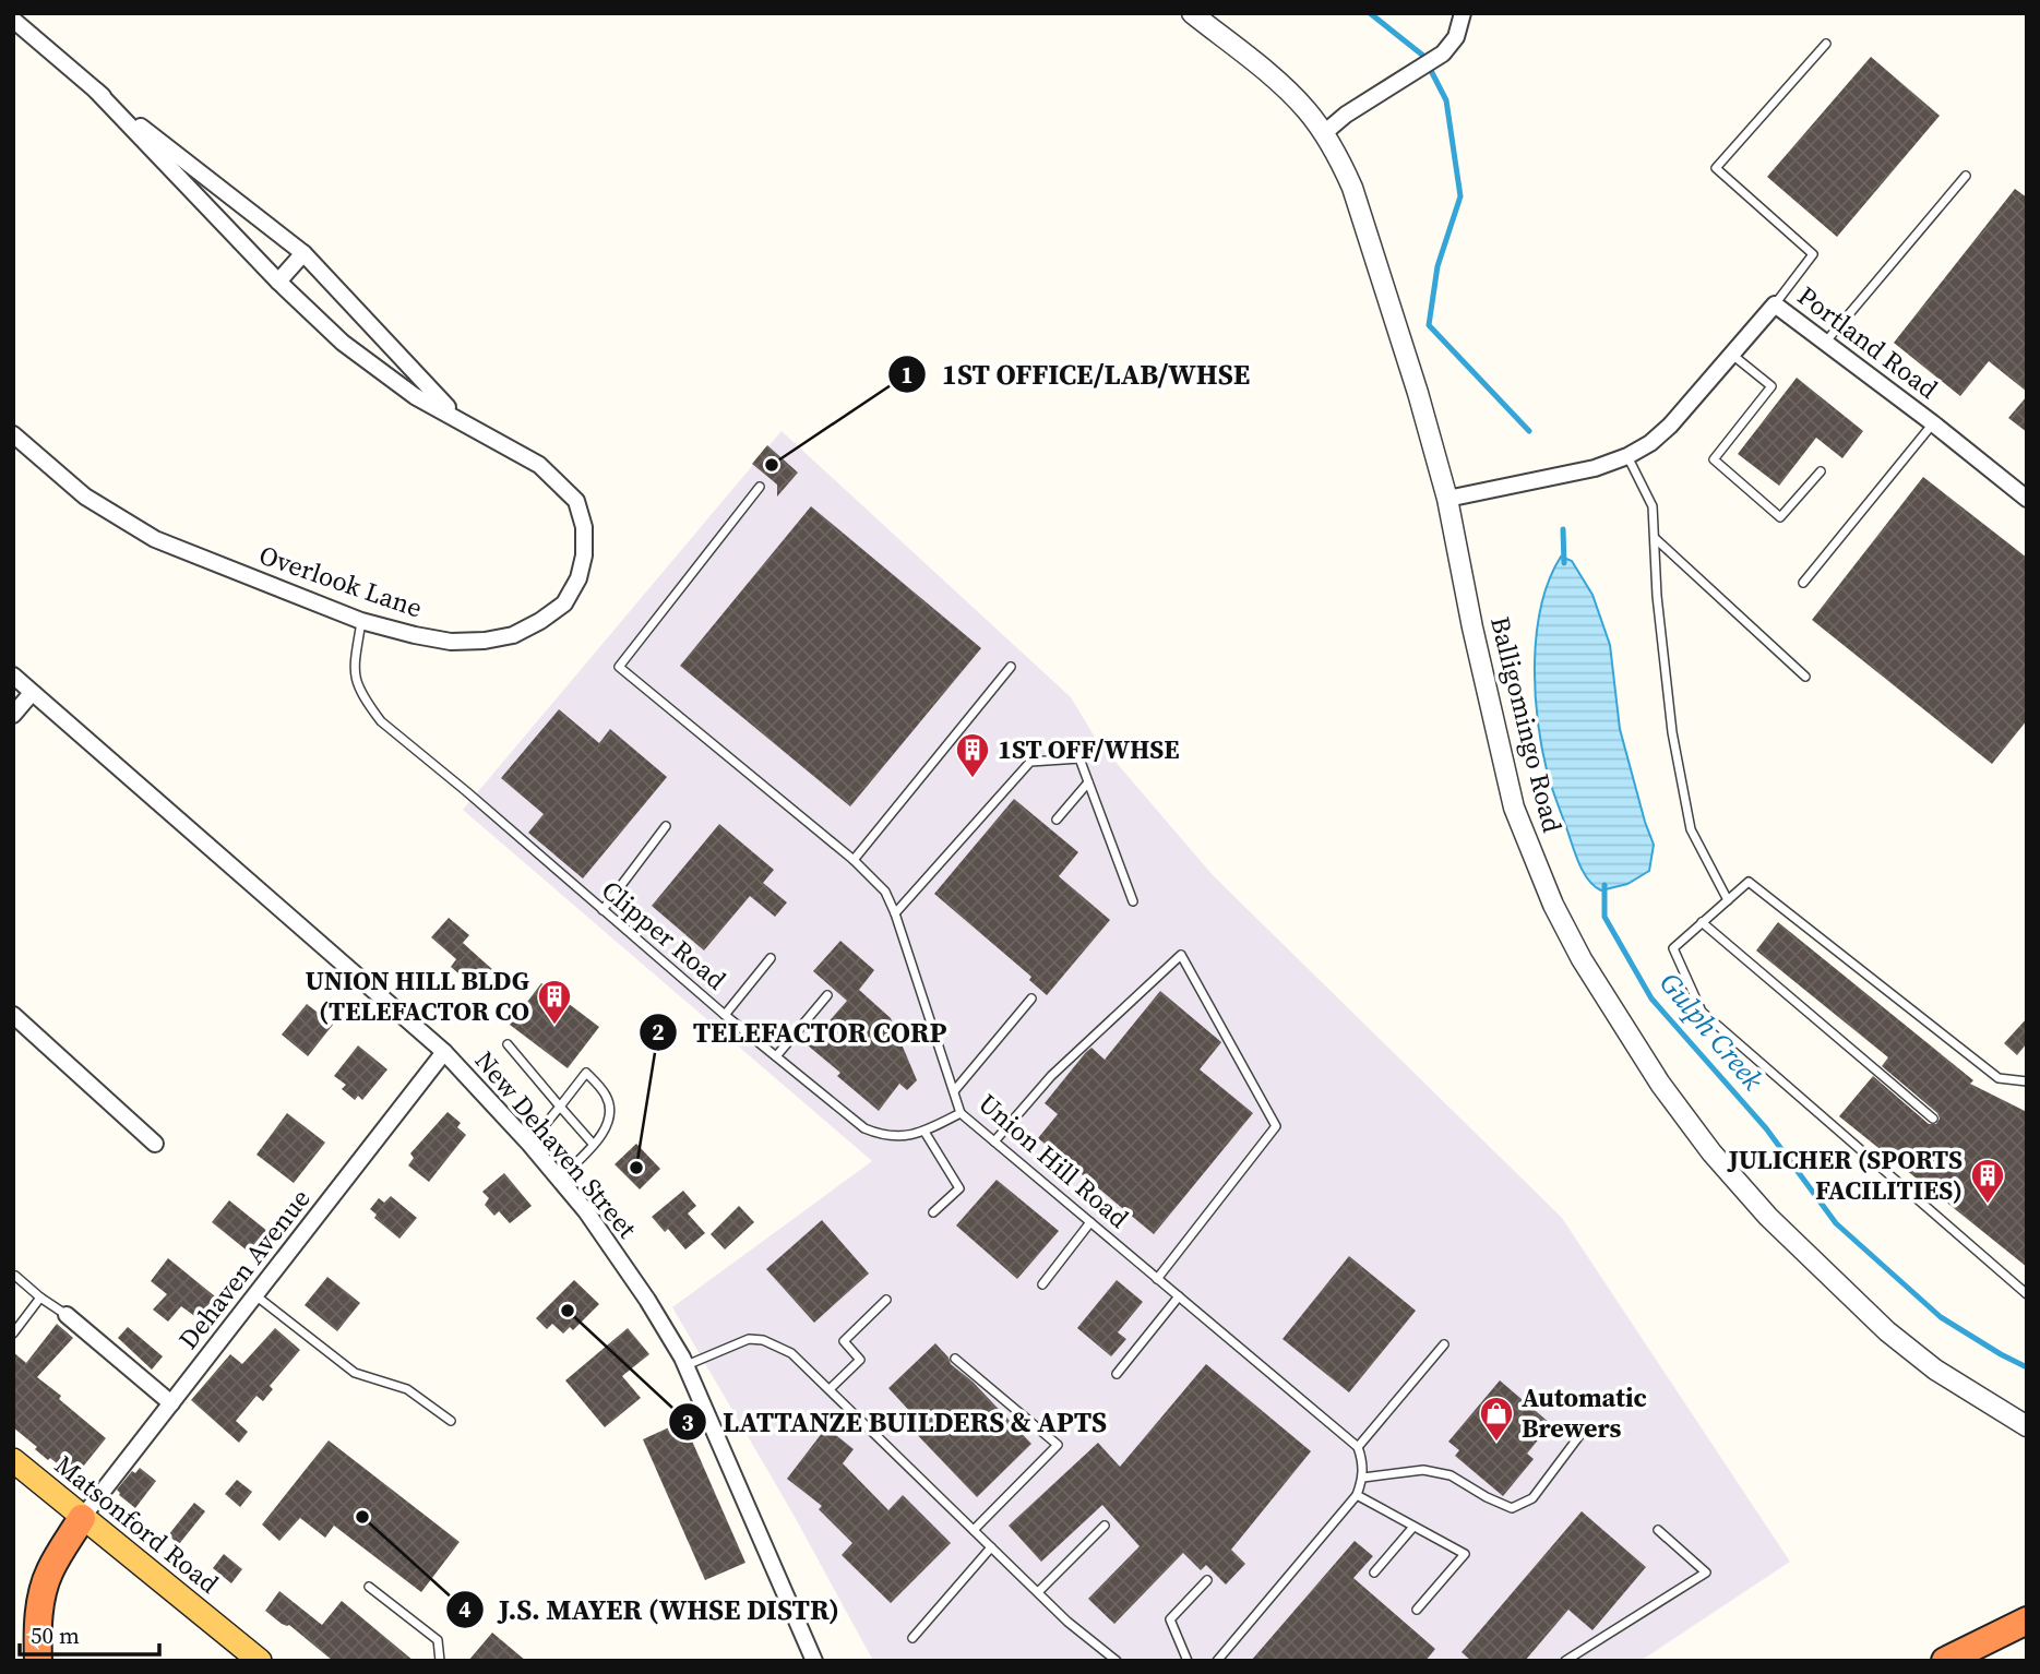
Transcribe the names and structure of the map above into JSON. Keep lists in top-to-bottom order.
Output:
{
  "streets": {
    "main road": ["Matsonford Road"],
    "street": [
      "Portland Road",
      "Overlook Lane",
      "Balligomingo Road",
      "New Dehaven Street",
      "Dehaven Avenue"
    ],
    "lane": ["Clipper Road", "Union Hill Road"]
  },
  "crossings": [
    ["Portland Road", "Balligomingo Road"],
    ["Overlook Lane", "Clipper Road"],
    ["Clipper Road", "Union Hill Road"],
    ["New Dehaven Street", "Dehaven Avenue"],
    ["Dehaven Avenue", "Matsonford Road"]
  ],
  "water": ["Gulph Creek"],
  "places": {
    "other": [
      "1ST OFFICE/LAB/WHSE",
      "TELEFACTOR CORP",
      "LATTANZE BUILDERS & APTS",
      "J.S. MAYER (WHSE DISTR)"
    ],
    "building": ["1ST OFF/WHSE", "UNION HILL BLDG (TELEFACTOR CO", "JULICHER (SPORTS FACILITIES)"],
    "shop": ["Automatic Brewers"]
  },
  "scale_bar": "50 m"
}
